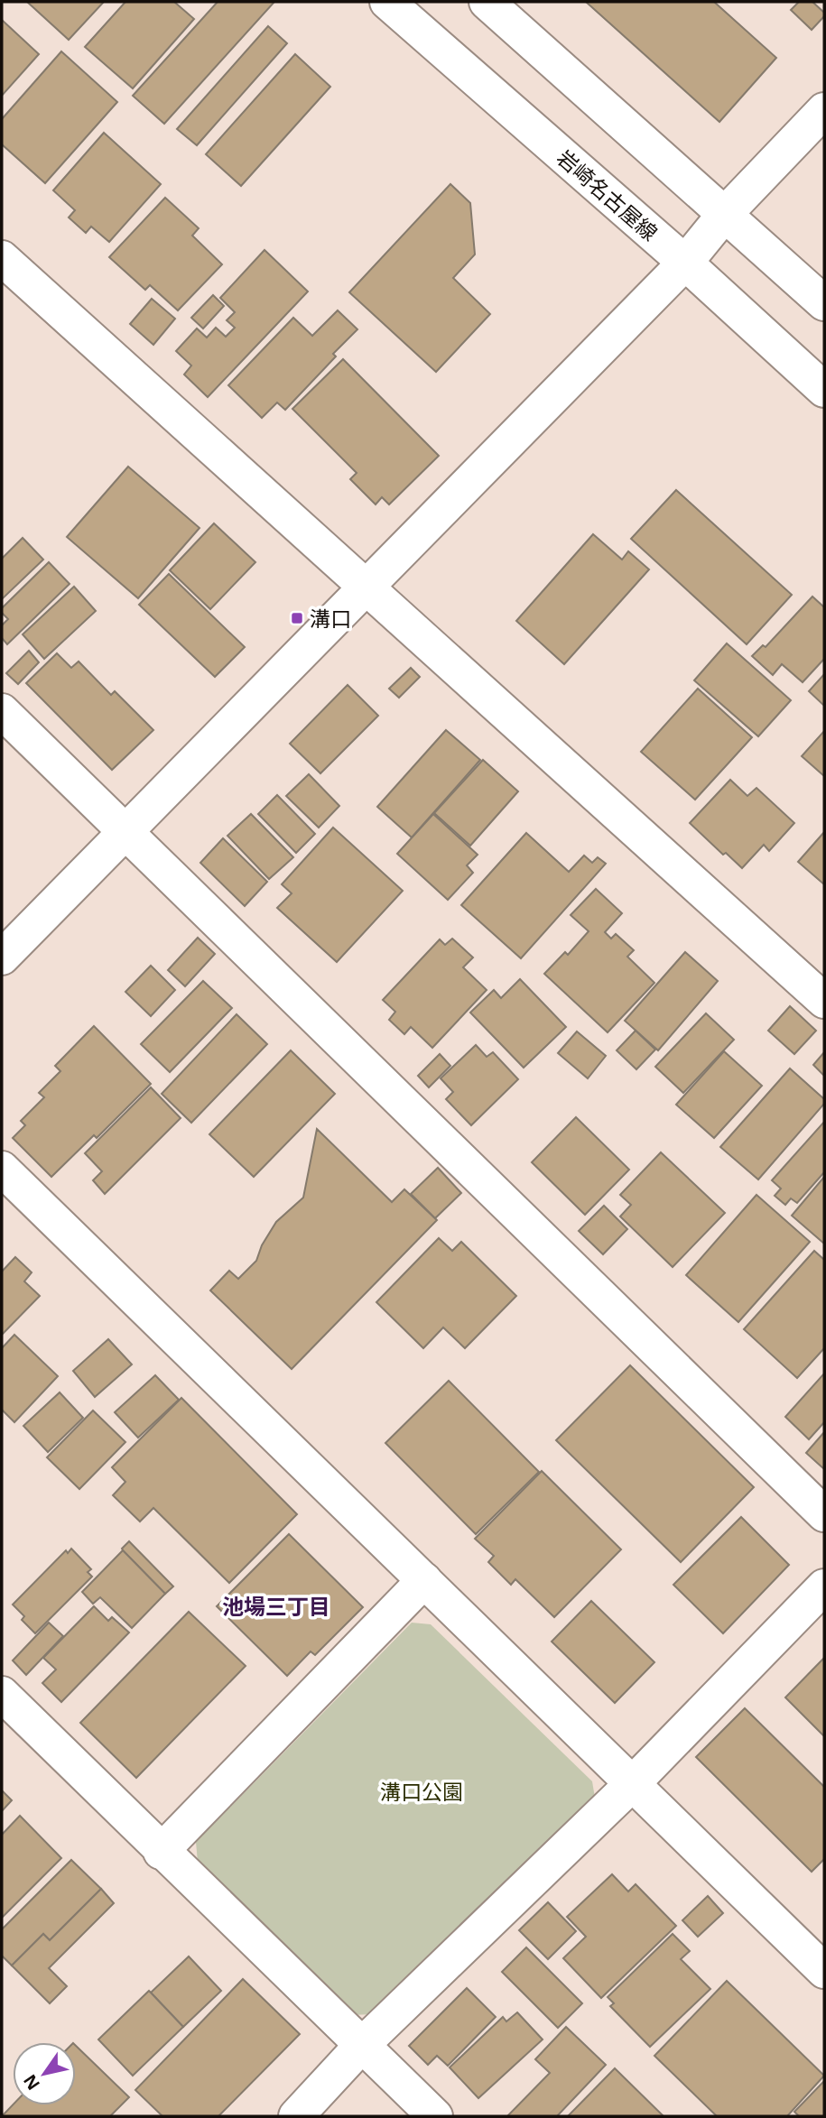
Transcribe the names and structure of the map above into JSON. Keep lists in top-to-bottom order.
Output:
{
  "streets": {
    "street": ["岩崎名古屋線"]
  },
  "districts": ["池場三丁目"],
  "parks": ["溝口公園"],
  "places": {
    "transit": ["溝口"]
  },
  "north": "bottom left"
}
